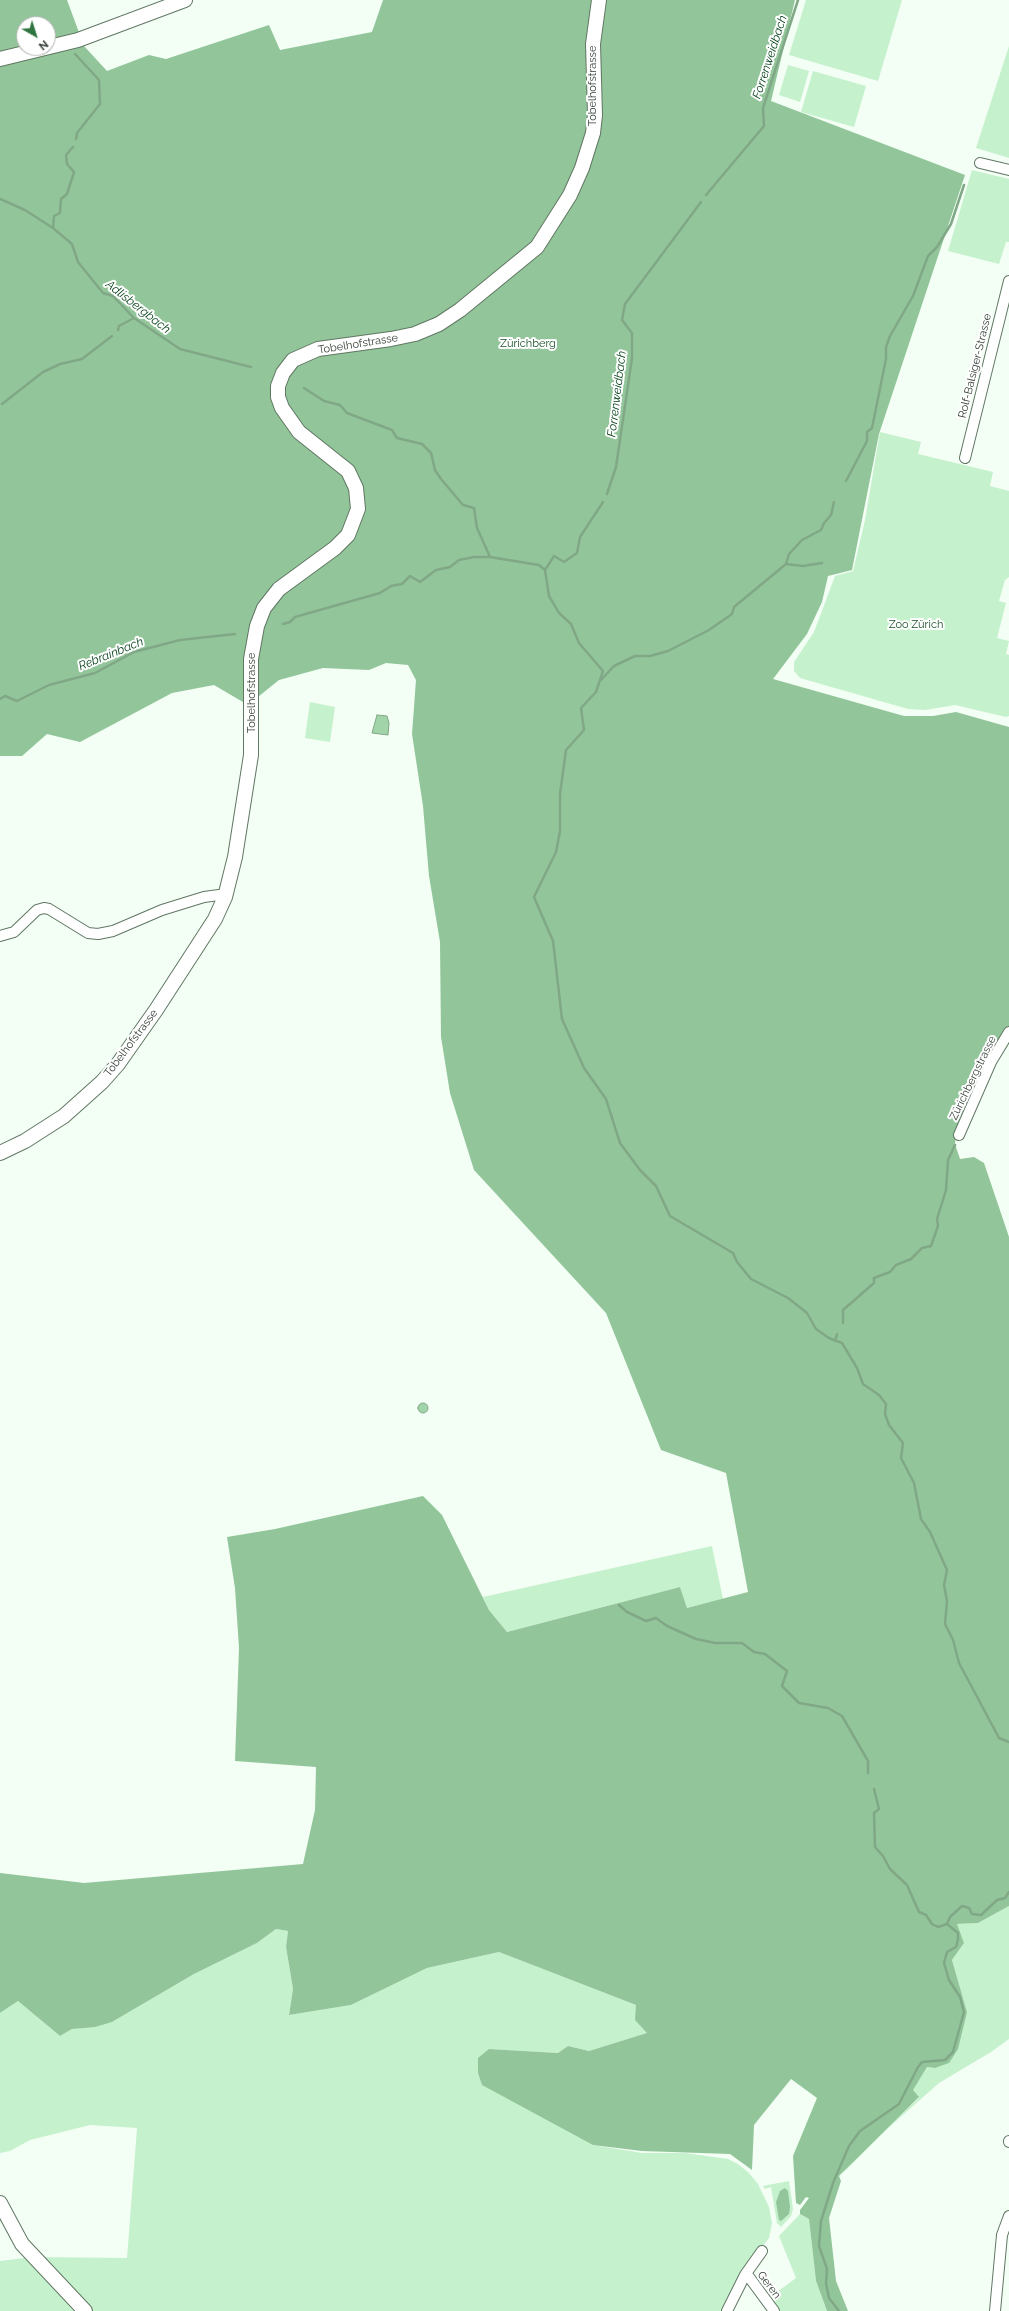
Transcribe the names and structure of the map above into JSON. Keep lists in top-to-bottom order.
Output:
{
  "streets": {
    "main road": ["Tobelhofstrasse"],
    "street": ["Rolf-Balsiger-Strasse", "Zürichbergstrasse", "Geren"]
  },
  "water": ["Forrenweidbach", "Adlisbergbach", "Rebrainbach"],
  "parks": ["Zürichberg", "Zoo Zürich"],
  "north": "bottom right"
}
